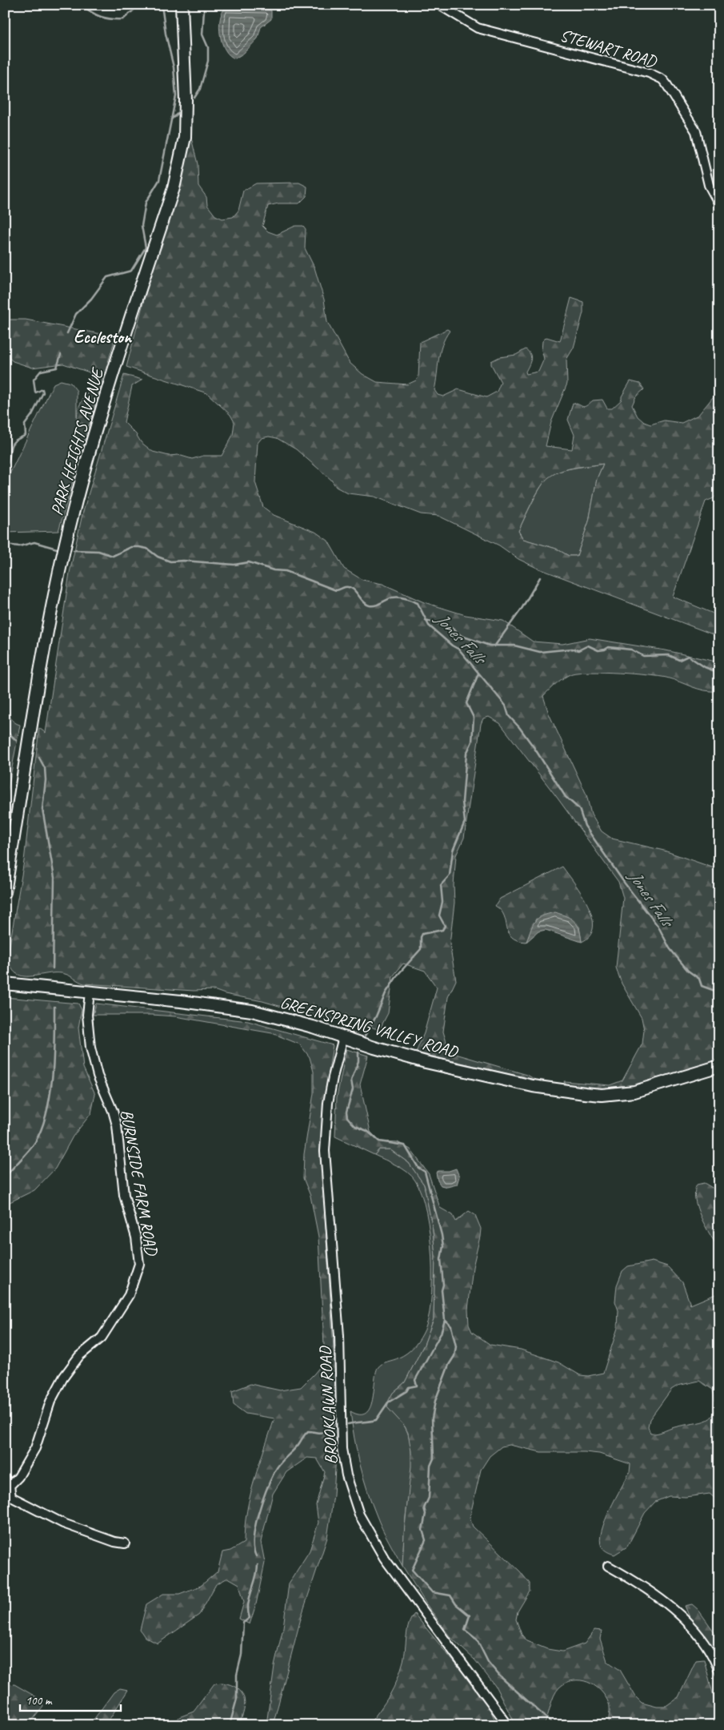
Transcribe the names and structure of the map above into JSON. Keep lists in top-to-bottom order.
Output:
{
  "streets": {
    "main road": ["PARK HEIGHTS AVENUE", "GREENSPRING VALLEY ROAD"],
    "street": ["STEWART ROAD", "BURNSIDE FARM ROAD", "BROOKLAWN ROAD"]
  },
  "crossings": [
    ["GREENSPRING VALLEY ROAD", "BURNSIDE FARM ROAD"],
    ["GREENSPRING VALLEY ROAD", "BROOKLAWN ROAD"]
  ],
  "districts": ["Eccleston"],
  "water": ["Jones Falls"],
  "scale_bar": "100 m"
}
